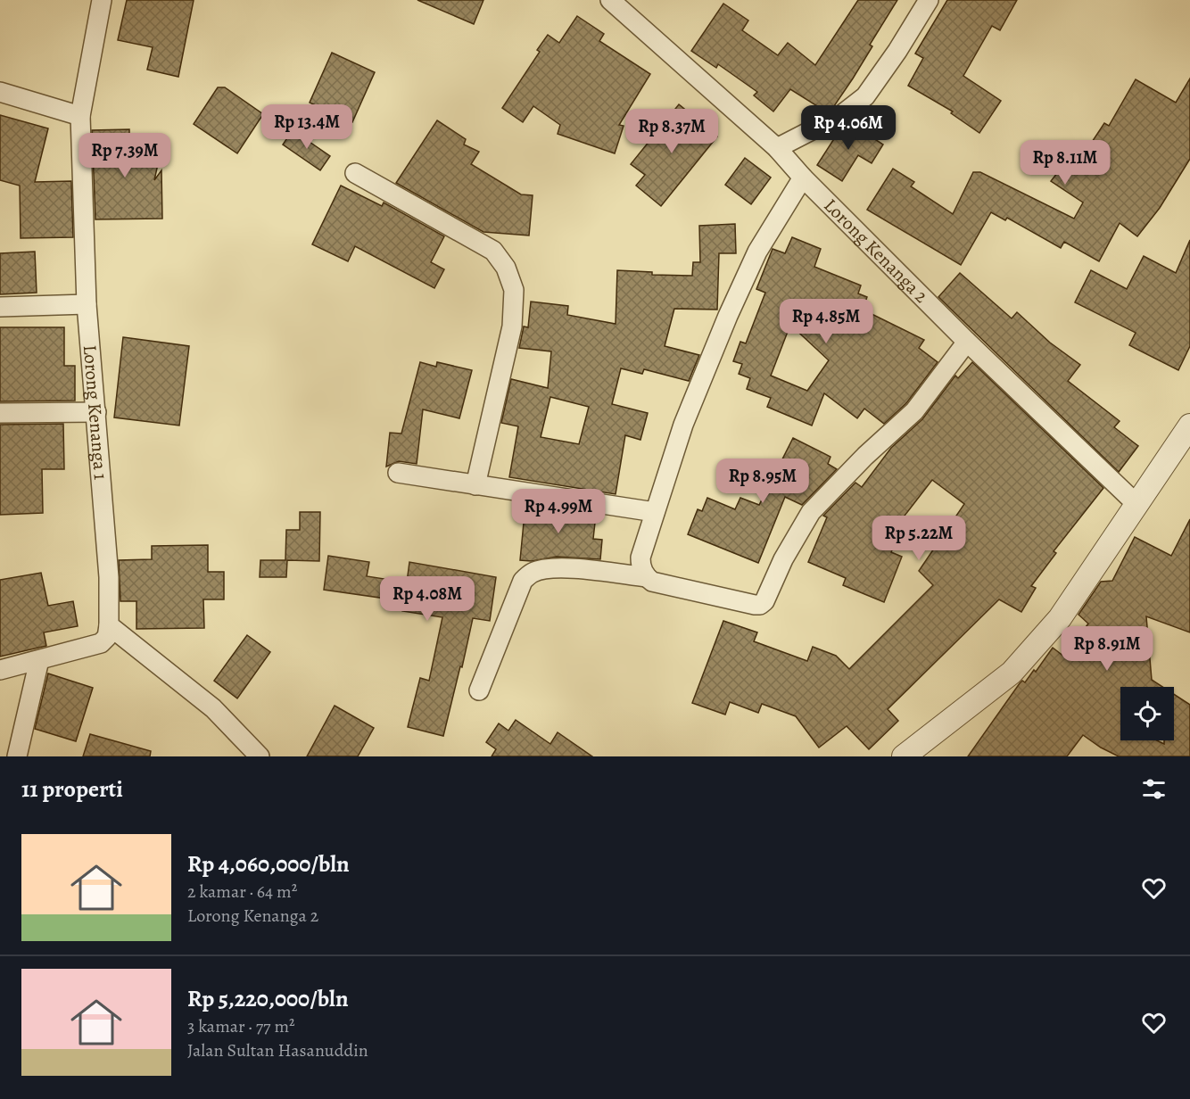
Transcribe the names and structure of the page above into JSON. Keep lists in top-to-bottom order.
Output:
{
  "streets": {
    "street": ["Lorong Kenanga 2", "Lorong Kenanga 1"]
  },
  "page": {
    "price": [
      "Rp 13.4M",
      "Rp 4.06M",
      "Rp 8.37M",
      "Rp 7.39M",
      "Rp 8.11M",
      "Rp 4.85M",
      "Rp 8.95M",
      "Rp 4.99M",
      "Rp 5.22M",
      "Rp 4.08M",
      "Rp 8.91M"
    ],
    "heading": "11 properti",
    "list": [
      {
        "name": "Rp 4,060,000/bln",
        "note": "2 kamar · 64 m² · Lorong Kenanga 2"
      },
      {
        "name": "Rp 5,220,000/bln",
        "note": "3 kamar · 77 m² · Jalan Sultan Hasanuddin"
      }
    ]
  }
}
